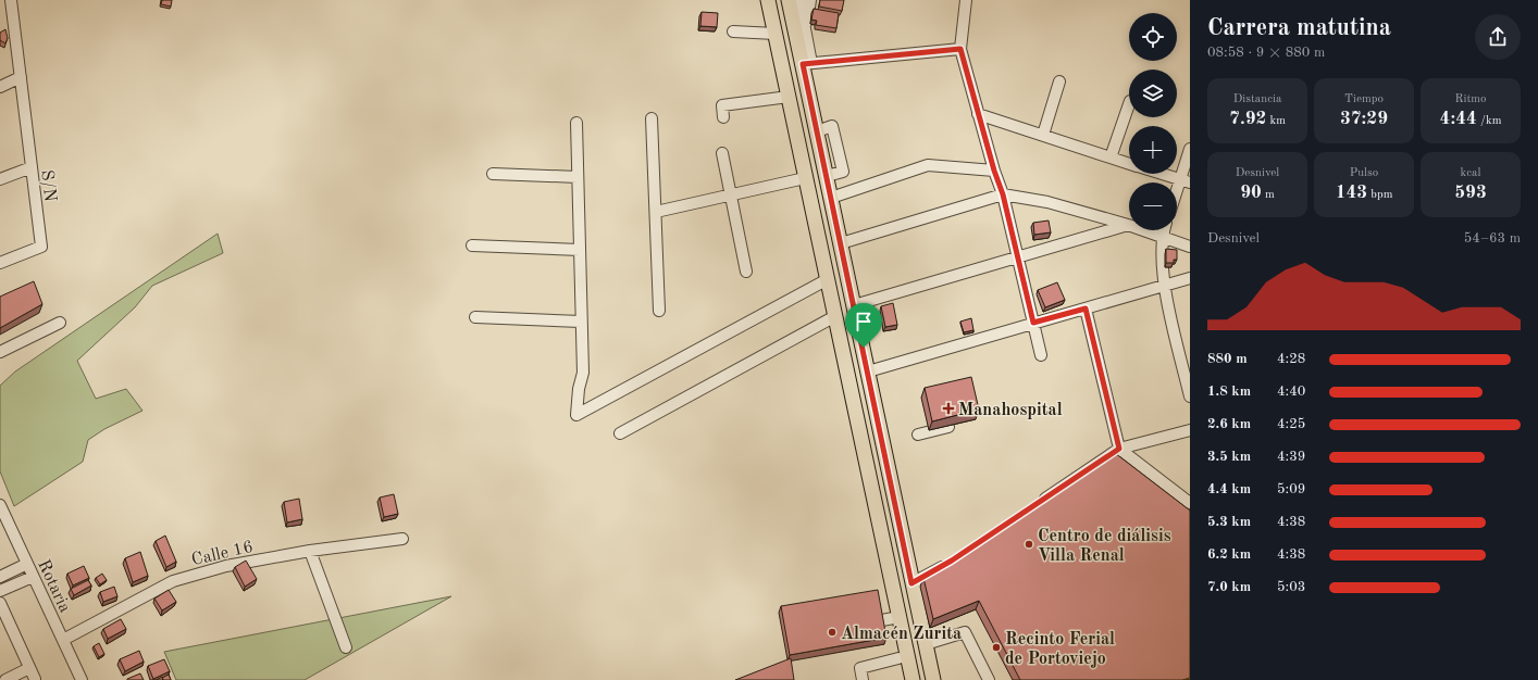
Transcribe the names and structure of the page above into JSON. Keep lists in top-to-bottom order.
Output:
{
  "streets": {
    "street": ["S/N", "Calle 16", "Rotaria"]
  },
  "crossings": [
    ["Calle 16", "Rotaria"]
  ],
  "places": {
    "health": ["Manahospital"],
    "other": ["Centro de diálisis Villa Renal", "Almacén Zurita", "Recinto Ferial de Portoviejo"]
  },
  "page": {
    "heading": ["Carrera matutina", "08:58 · 9 × 880 m"],
    "map_buttons": ["+", "−"],
    "stats": [
      ["Distancia", "7.92 km"],
      ["Tiempo", "37:29"],
      ["Ritmo", "4:44 /km"],
      ["Desnivel", "90 m"],
      ["Pulso", "143 bpm"],
      ["kcal", "593"]
    ],
    "chart": ["Desnivel", "54–63 m"],
    "list": [
      {
        "name": "880 m",
        "note": "4:28"
      },
      {
        "name": "1.8 km",
        "note": "4:40"
      },
      {
        "name": "2.6 km",
        "note": "4:25"
      },
      {
        "name": "3.5 km",
        "note": "4:39"
      },
      {
        "name": "4.4 km",
        "note": "5:09"
      },
      {
        "name": "5.3 km",
        "note": "4:38"
      },
      {
        "name": "6.2 km",
        "note": "4:38"
      },
      {
        "name": "7.0 km",
        "note": "5:03"
      }
    ]
  }
}
